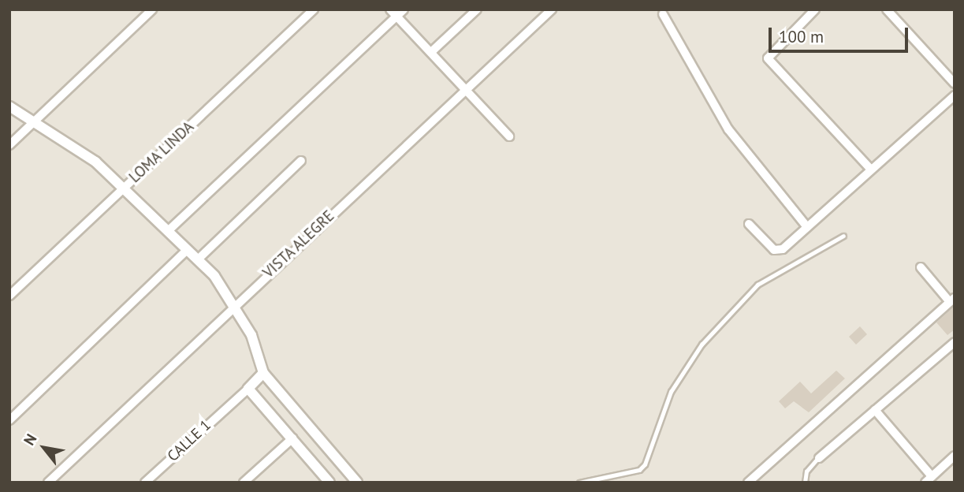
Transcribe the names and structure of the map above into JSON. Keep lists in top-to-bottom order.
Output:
{
  "streets": {
    "street": ["LOMA LINDA", "VISTA ALEGRE", "CALLE 1"]
  },
  "scale_bar": "100 m",
  "north": "top left"
}
